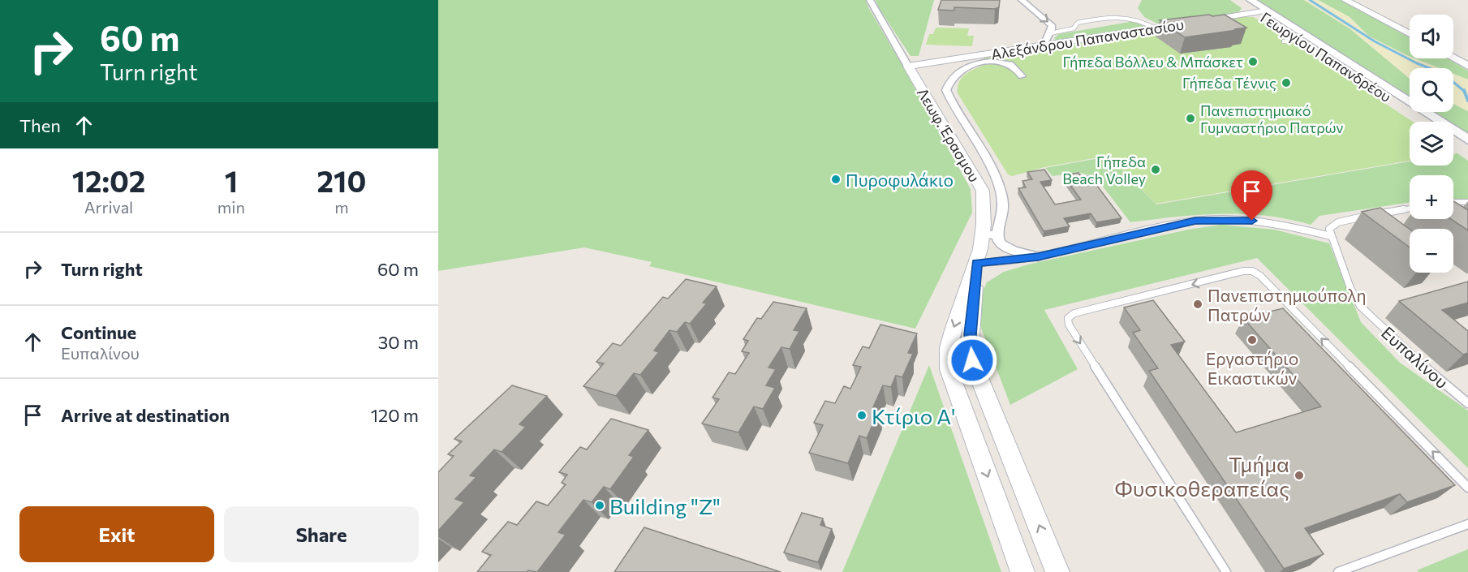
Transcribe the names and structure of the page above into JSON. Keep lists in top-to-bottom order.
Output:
{
  "streets": {
    "main road": ["Γεωργίου Παπανδρέου"],
    "street": ["Αλεξάνδρου Παπαναστασίου", "Λεωφ. Έρασμου"],
    "lane": ["Ευπαλίνου"]
  },
  "crossings": [
    ["Αλεξάνδρου Παπαναστασίου", "Γεωργίου Παπανδρέου"],
    ["Αλεξάνδρου Παπαναστασίου", "Λεωφ. Έρασμου"]
  ],
  "places": [
    "Γήπεδα Βόλλευ & Μπάσκετ",
    "Γήπεδα Τέννις",
    "Πανεπιστημιακό Γυμναστήριο Πατρών",
    "Γήπεδα Beach Volley",
    "Πυροφυλάκιο",
    "Πανεπιστημιούπολη Πατρών",
    "Εργαστήριο Εικαστικών",
    "Κτίριο Α'",
    "Τμήμα Φυσικοθεραπείας",
    "Building \"Z\""
  ],
  "page": {
    "turn": ["60 m", "Turn right"],
    "map_buttons": ["+", "−"],
    "then": "Then",
    "eta": [
      "12:02",
      "Arrival",
      "1",
      "min",
      "210",
      "m"
    ],
    "list": [
      {
        "name": "Turn right",
        "value": "60 m"
      },
      {
        "name": "Continue",
        "note": "Ευπαλίνου",
        "value": "30 m"
      },
      {
        "name": "Arrive at destination",
        "value": "120 m"
      }
    ],
    "buttons": ["Exit", "Share"]
  }
}
